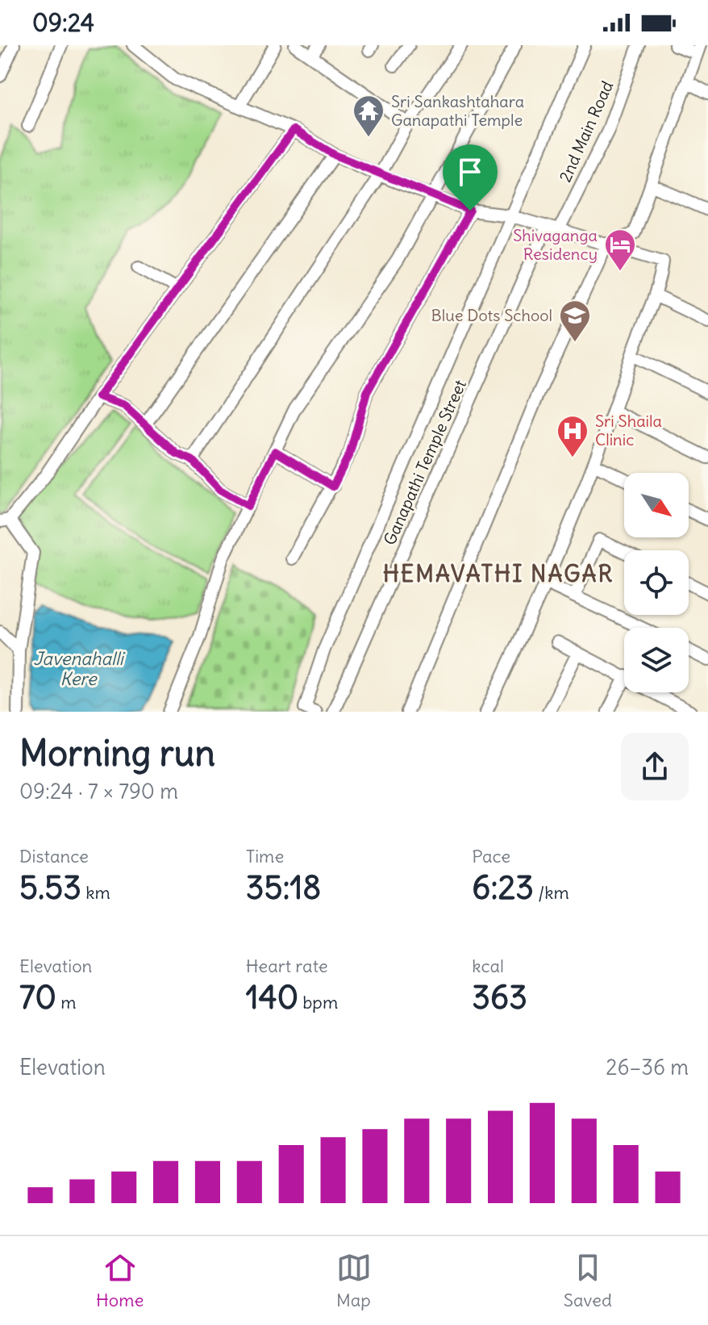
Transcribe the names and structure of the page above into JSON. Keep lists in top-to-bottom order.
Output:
{
  "streets": {
    "street": ["2nd Main Road", "Ganapathi Temple Street"]
  },
  "districts": ["HEMAVATHI NAGAR"],
  "water": ["Javenahalli Kere"],
  "places": {
    "temple": ["Sri Sankashtahara Ganapathi Temple"],
    "hotel": ["Shivaganga Residency"],
    "school or university": ["Blue Dots School"],
    "hospital": ["Sri Shaila Clinic"]
  },
  "north": "bottom right",
  "page": {
    "status": "09:24",
    "heading": ["Morning run", "09:24 · 7 × 790 m"],
    "stats": [
      ["Distance", "5.53 km"],
      ["Time", "35:18"],
      ["Pace", "6:23 /km"],
      ["Elevation", "70 m"],
      ["Heart rate", "140 bpm"],
      ["kcal", "363"]
    ],
    "chart": ["Elevation", "26–36 m"],
    "tabs": ["Home", "Map", "Saved"]
  }
}
